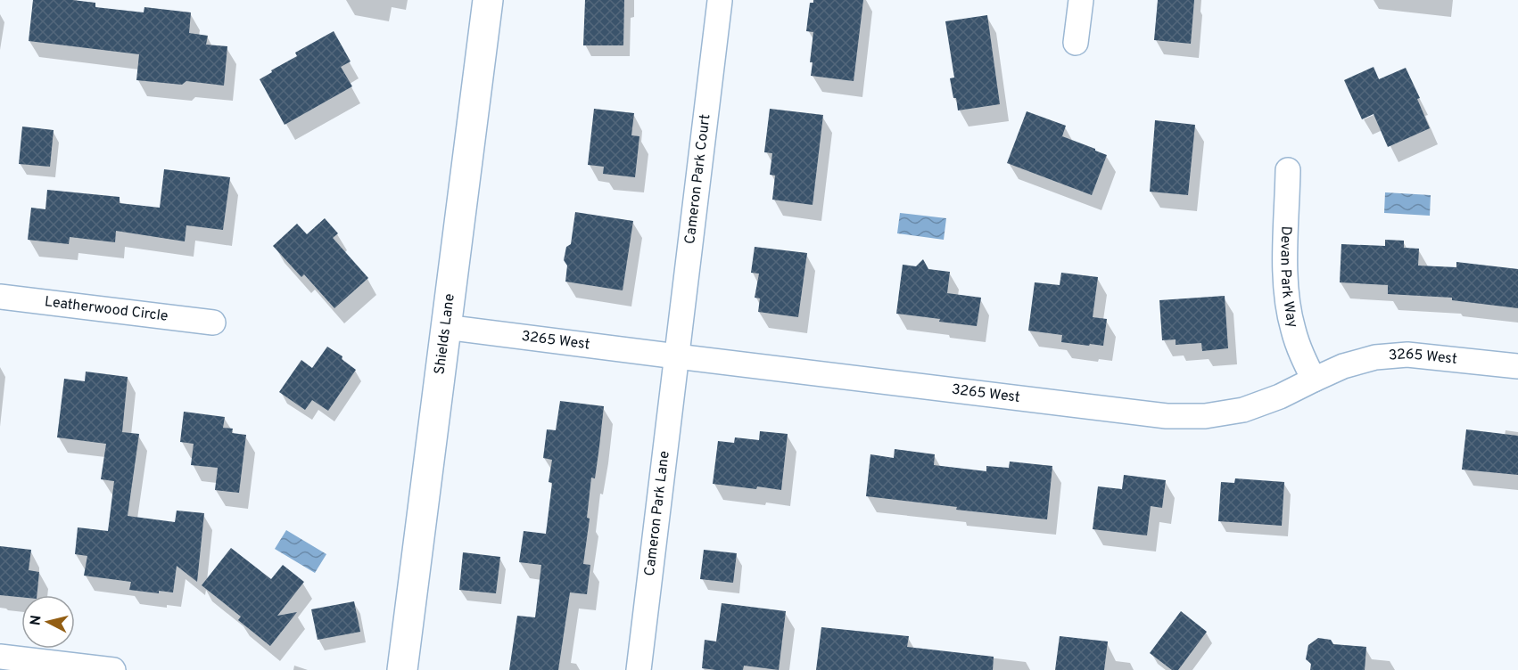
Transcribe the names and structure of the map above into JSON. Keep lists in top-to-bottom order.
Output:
{
  "streets": {
    "main road": ["Shields Lane"],
    "street": [
      "Cameron Park Court",
      "Devan Park Way",
      "Leatherwood Circle",
      "3265 West",
      "Cameron Park Lane"
    ]
  },
  "crossings": [
    ["Cameron Park Court", "3265 West"],
    ["Cameron Park Court", "Cameron Park Lane"],
    ["Devan Park Way", "3265 West"],
    ["Shields Lane", "3265 West"],
    ["3265 West", "Cameron Park Lane"]
  ],
  "north": "left"
}
